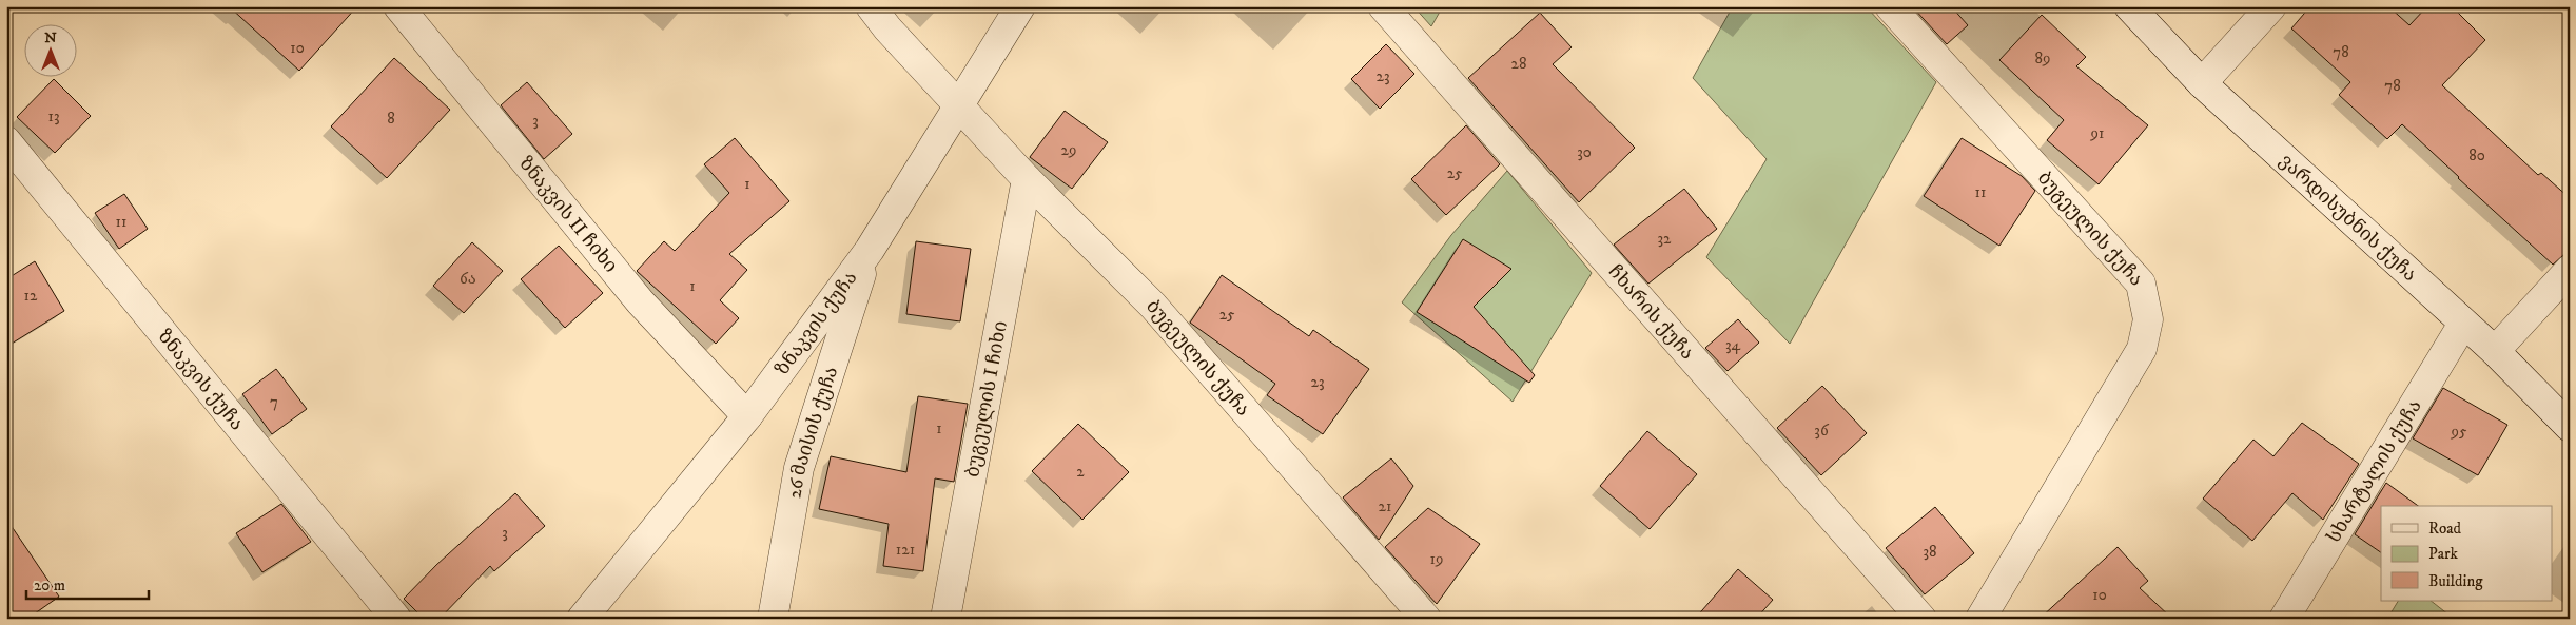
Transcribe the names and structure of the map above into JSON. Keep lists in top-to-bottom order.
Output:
{
  "streets": {
    "street": [
      "ზნაკვის II ჩიხი",
      "ვარდისუბნის ქუჩა",
      "ბუგეულის ქუჩა",
      "ჩხარის ქუჩა",
      "ზნაკვის ქუჩა",
      "ბუგეულის I ჩიხი",
      "26 მაისის ქუჩა",
      "სხარტალის ქუჩა"
    ]
  },
  "crossings": [
    ["ზნაკვის II ჩიხი", "ზნაკვის ქუჩა"],
    ["ვარდისუბნის ქუჩა", "სხარტალის ქუჩა"],
    ["ბუგეულის ქუჩა", "ზნაკვის ქუჩა"],
    ["ბუგეულის ქუჩა", "ბუგეულის I ჩიხი"],
    ["ზნაკვის ქუჩა", "26 მაისის ქუჩა"]
  ],
  "house_numbers": [
    "10",
    "78",
    "89",
    "28",
    "23",
    "78",
    "13",
    "8",
    "3",
    "91",
    "29",
    "30",
    "80",
    "25",
    "1",
    "11",
    "11",
    "32",
    "6ა",
    "1",
    "12",
    "25",
    "34",
    "23",
    "7",
    "1",
    "36",
    "95",
    "2",
    "21",
    "3",
    "121",
    "38",
    "19",
    "10"
  ],
  "legend": ["Road", "Park", "Building"],
  "scale_bar": "20 m",
  "north": "top"
}
